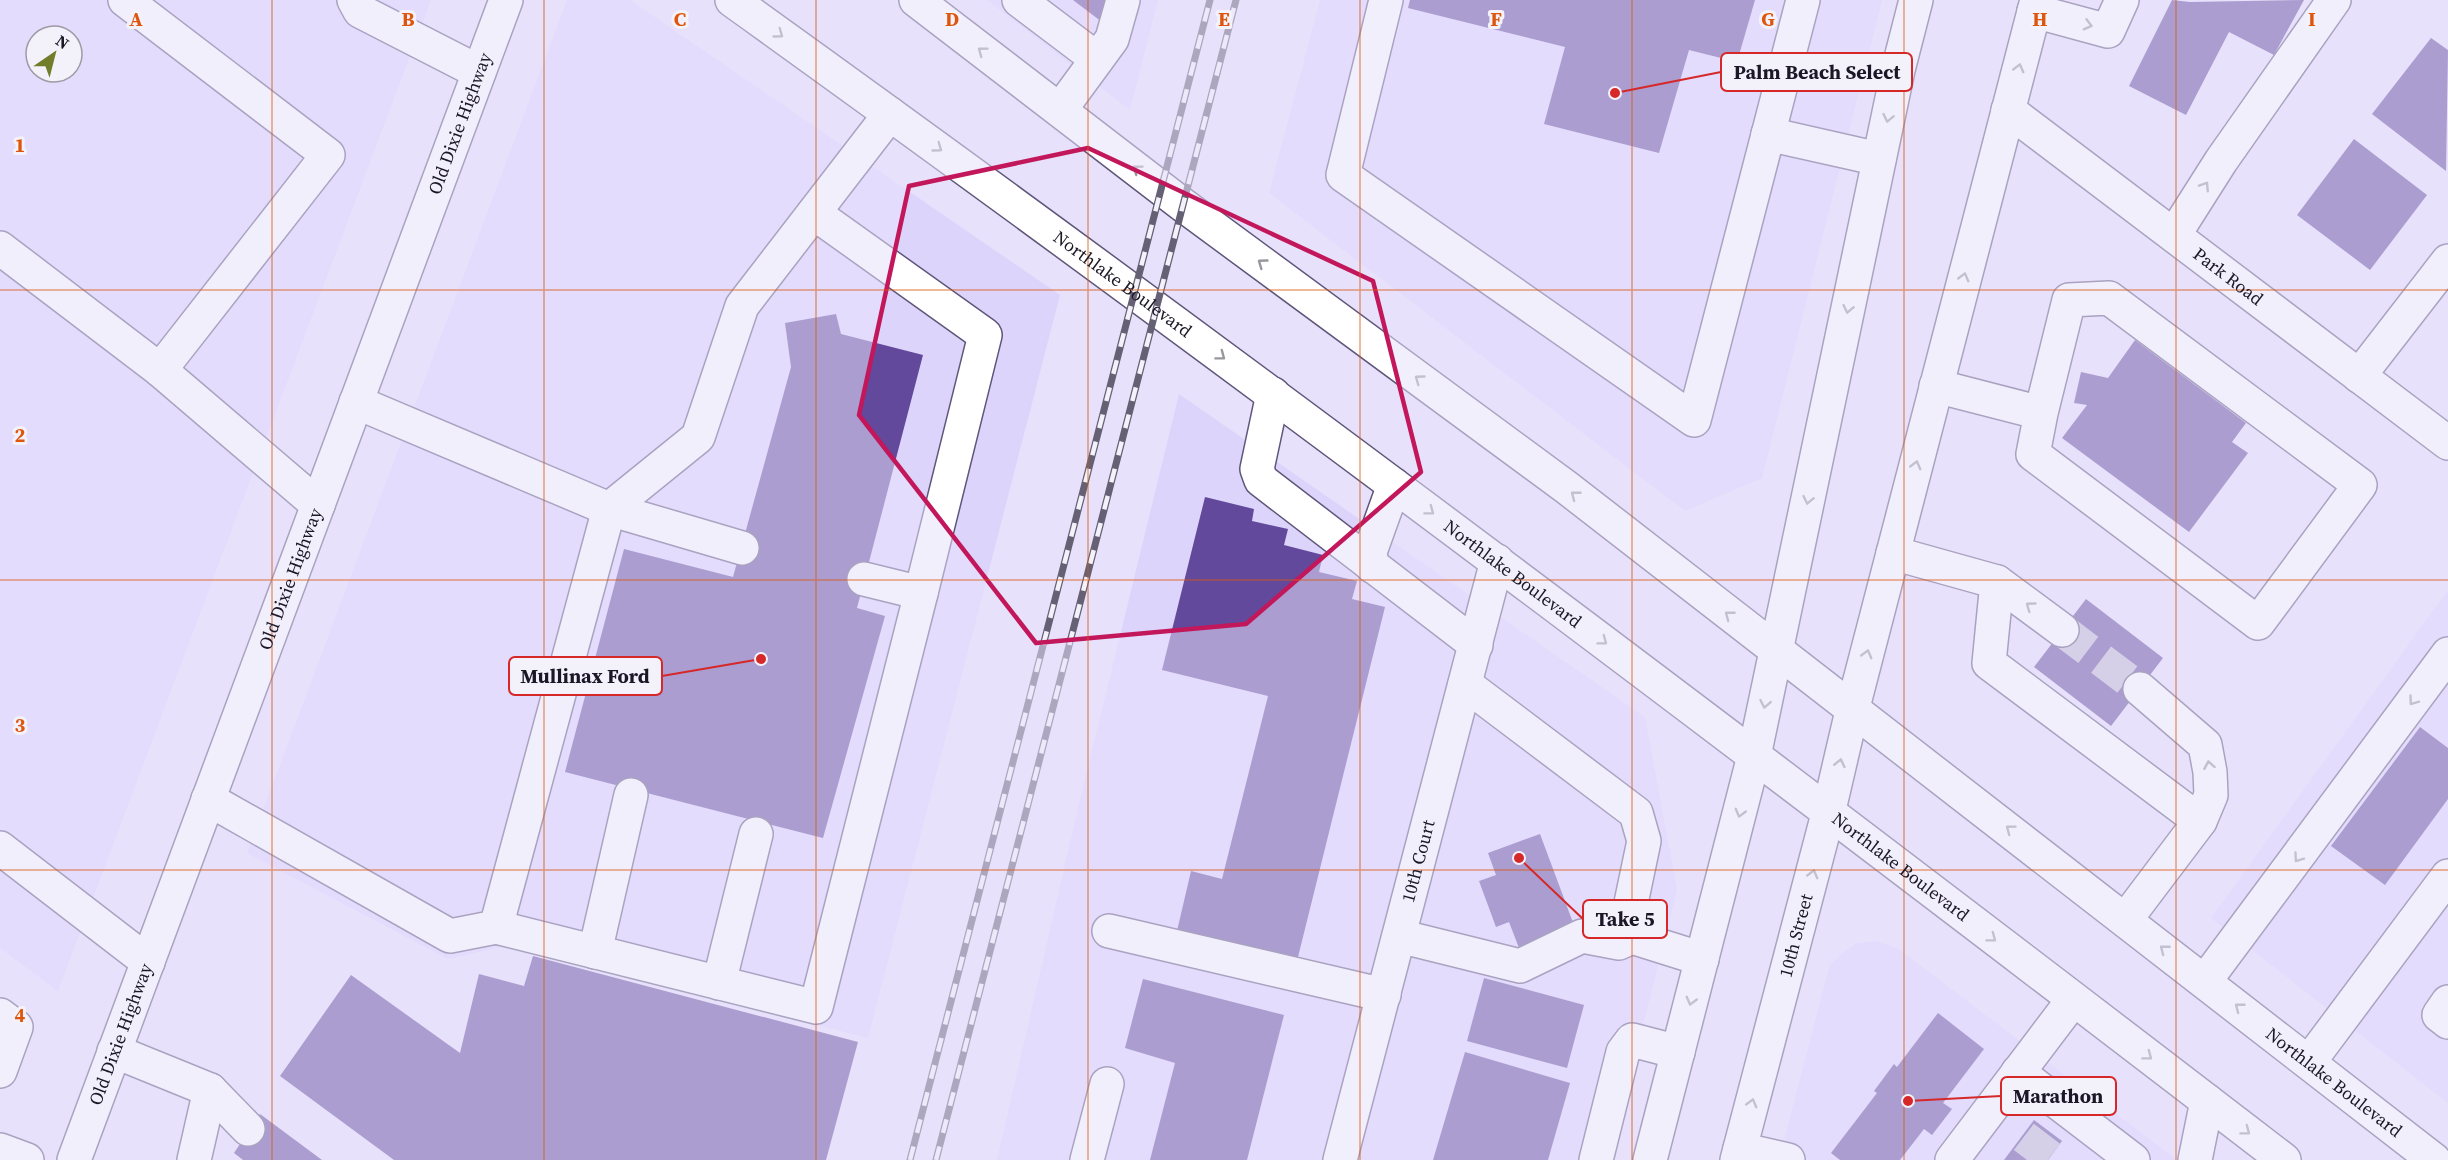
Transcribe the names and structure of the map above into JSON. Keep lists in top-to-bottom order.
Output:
{
  "streets": {
    "main road": [
      "Old Dixie Highway",
      "Park Road",
      "Northlake Boulevard",
      "10th Court",
      "10th Street"
    ]
  },
  "crossings": [
    ["Park Road", "10th Street"],
    ["Northlake Boulevard", "10th Court"],
    ["Northlake Boulevard", "10th Street"]
  ],
  "places": [
    "Palm Beach Select",
    "Mullinax Ford",
    "Take 5",
    "Marathon"
  ],
  "north": "top right",
  "grid": {
    "columns": [
      "A",
      "B",
      "C",
      "D",
      "E",
      "F",
      "G",
      "H",
      "I"
    ],
    "rows": [
      "1",
      "2",
      "3",
      "4"
    ]
  }
}
